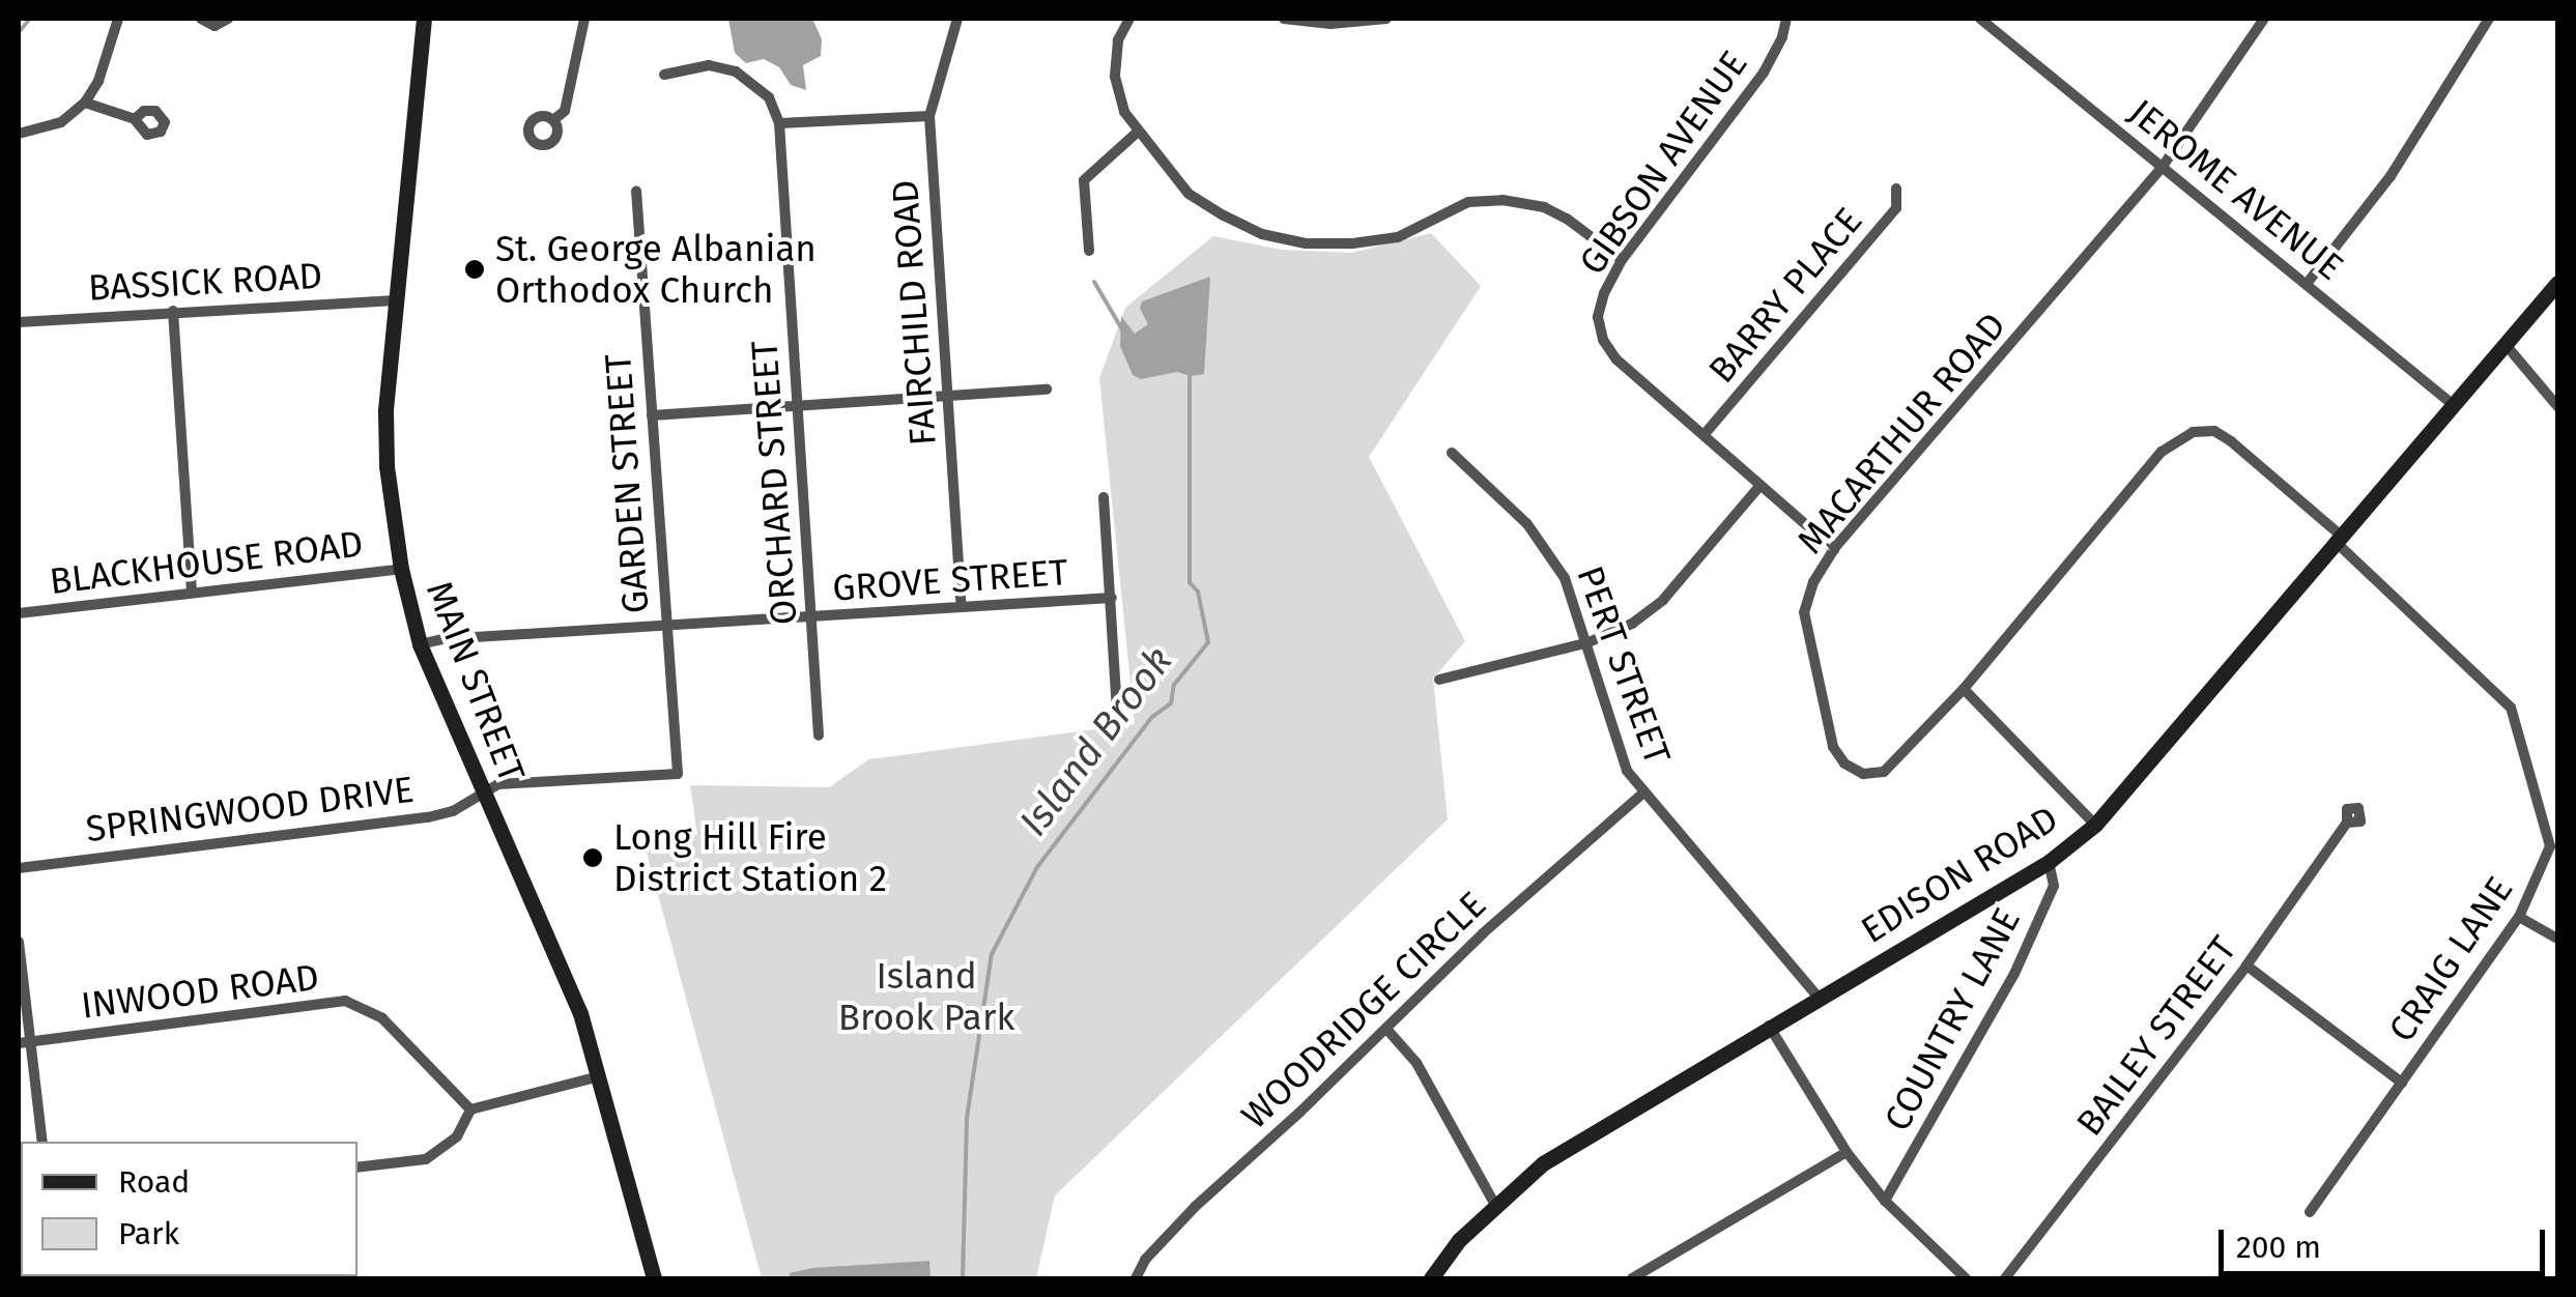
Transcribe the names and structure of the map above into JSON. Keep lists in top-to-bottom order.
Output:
{
  "streets": {
    "street": [
      "GIBSON AVENUE",
      "JEROME AVENUE",
      "BASSICK ROAD",
      "BARRY PLACE",
      "FAIRCHILD ROAD",
      "MACARTHUR ROAD",
      "ORCHARD STREET",
      "GARDEN STREET",
      "BLACKHOUSE ROAD",
      "GROVE STREET",
      "PERT STREET",
      "MAIN STREET",
      "SPRINGWOOD DRIVE",
      "EDISON ROAD",
      "CRAIG LANE",
      "INWOOD ROAD",
      "WOODRIDGE CIRCLE",
      "COUNTRY LANE",
      "BAILEY STREET"
    ]
  },
  "crossings": [
    ["GIBSON AVENUE", "BARRY PLACE"],
    ["GIBSON AVENUE", "MACARTHUR ROAD"],
    ["JEROME AVENUE", "MACARTHUR ROAD"],
    ["JEROME AVENUE", "EDISON ROAD"],
    ["BASSICK ROAD", "MAIN STREET"],
    ["FAIRCHILD ROAD", "GROVE STREET"],
    ["MACARTHUR ROAD", "EDISON ROAD"],
    ["MACARTHUR ROAD", "CRAIG LANE"],
    ["ORCHARD STREET", "GROVE STREET"],
    ["GARDEN STREET", "GROVE STREET"],
    ["GARDEN STREET", "SPRINGWOOD DRIVE"],
    ["BLACKHOUSE ROAD", "MAIN STREET"],
    ["GROVE STREET", "MAIN STREET"],
    ["PERT STREET", "EDISON ROAD"],
    ["PERT STREET", "WOODRIDGE CIRCLE"],
    ["MAIN STREET", "SPRINGWOOD DRIVE"],
    ["EDISON ROAD", "CRAIG LANE"],
    ["EDISON ROAD", "COUNTRY LANE"]
  ],
  "water": ["Island Brook"],
  "parks": ["Island Brook Park"],
  "places": ["St. George Albanian Orthodox Church", "Long Hill Fire District Station 2"],
  "legend": ["Road", "Park"],
  "scale_bar": "200 m"
}
